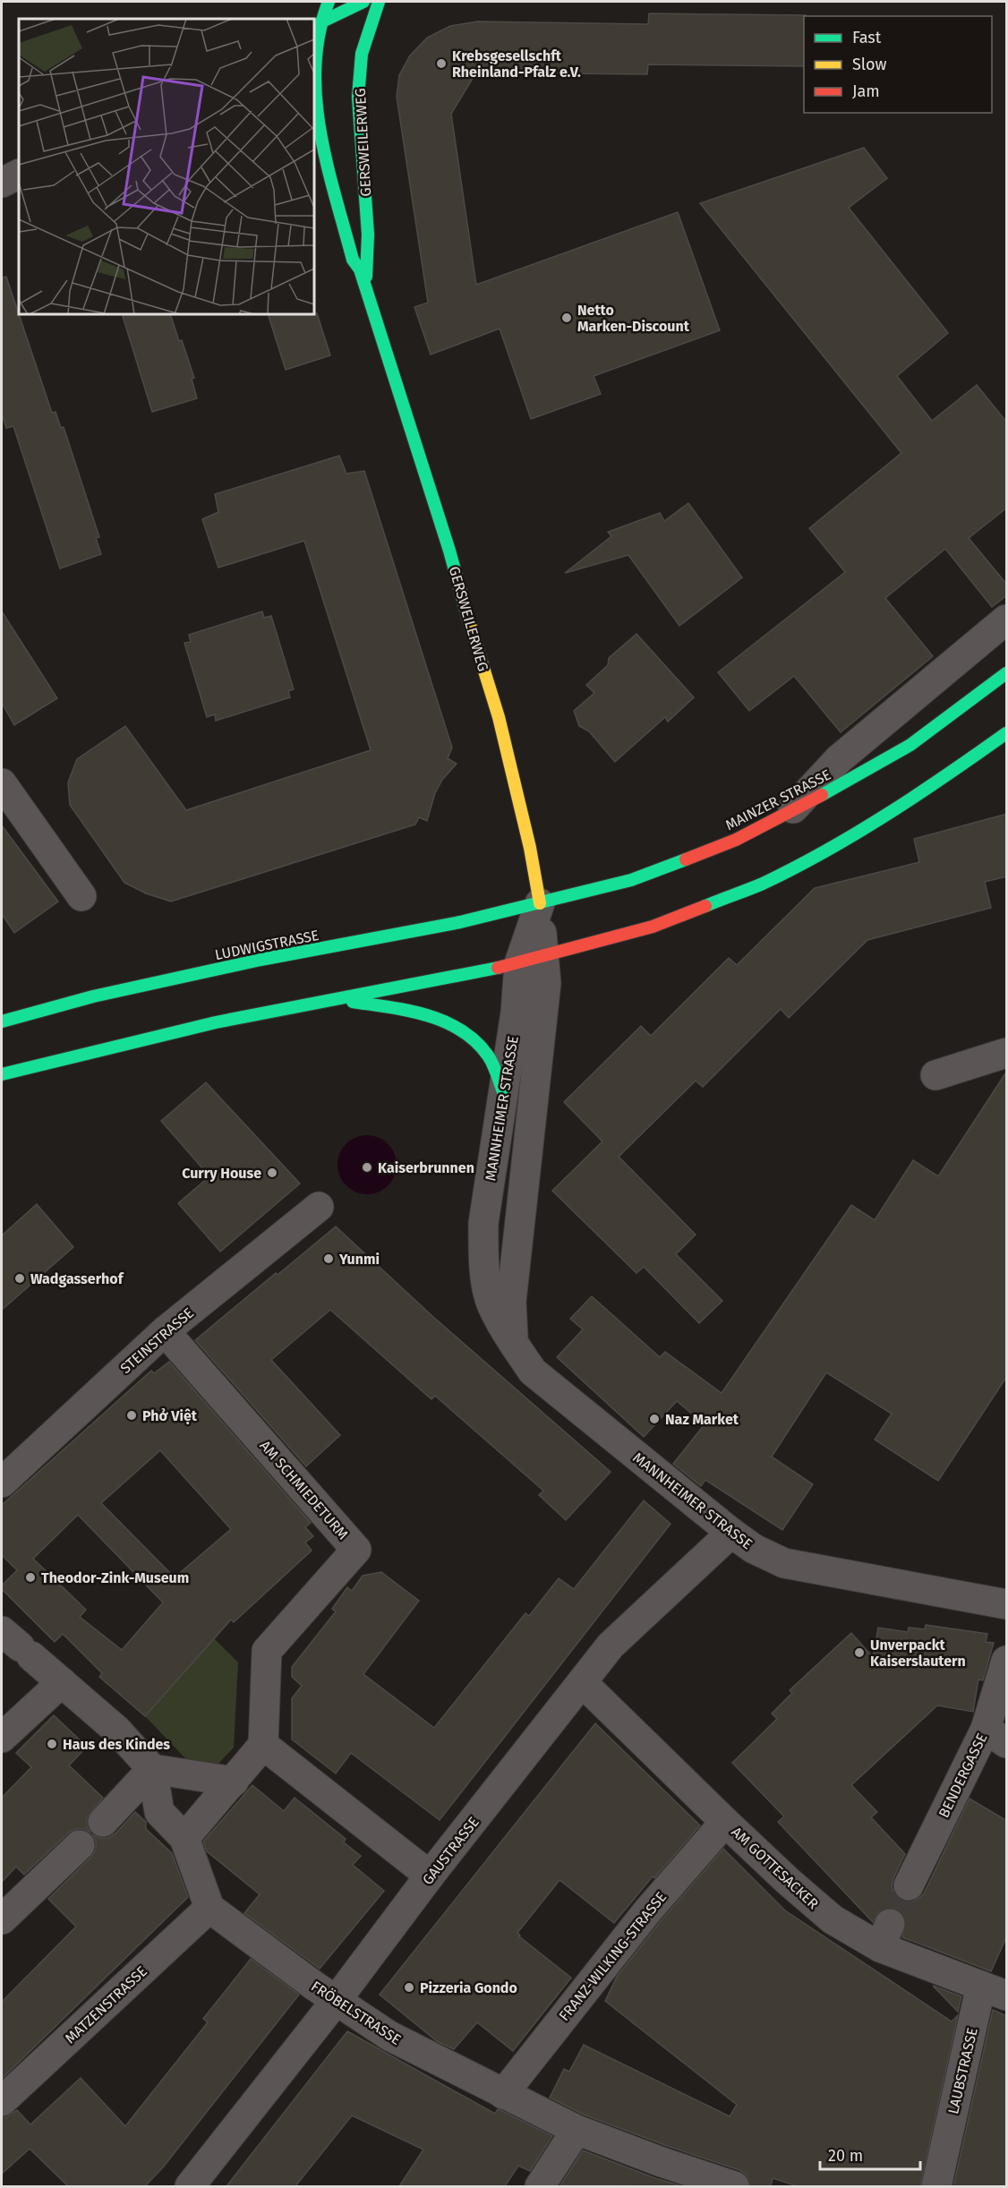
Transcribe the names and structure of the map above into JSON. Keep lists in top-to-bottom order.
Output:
{
  "streets": {
    "main road": ["GERSWEILERWEG", "MAINZER STRASSE", "LUDWIGSTRASSE"],
    "street": [
      "MANNHEIMER STRASSE",
      "STEINSTRASSE",
      "AM SCHMIEDETURM",
      "BENDERGASSE",
      "GAUSTRASSE",
      "AM GOTTESACKER",
      "FRANZ-WILKING-STRASSE",
      "MATZENSTRASSE",
      "FRÖBELSTRASSE",
      "LAUBSTRASSE"
    ]
  },
  "crossings": [
    ["GERSWEILERWEG", "MAINZER STRASSE"],
    ["GERSWEILERWEG", "LUDWIGSTRASSE"],
    ["GERSWEILERWEG", "MANNHEIMER STRASSE"],
    ["MAINZER STRASSE", "LUDWIGSTRASSE"],
    ["MANNHEIMER STRASSE", "GAUSTRASSE"],
    ["STEINSTRASSE", "AM SCHMIEDETURM"],
    ["GAUSTRASSE", "AM GOTTESACKER"],
    ["GAUSTRASSE", "FRÖBELSTRASSE"],
    ["AM GOTTESACKER", "FRANZ-WILKING-STRASSE"],
    ["AM GOTTESACKER", "LAUBSTRASSE"],
    ["FRANZ-WILKING-STRASSE", "FRÖBELSTRASSE"],
    ["MATZENSTRASSE", "FRÖBELSTRASSE"]
  ],
  "places": [
    "Krebsgesellschft Rheinland-Pfalz e.V.",
    "Netto Marken-Discount",
    "Kaiserbrunnen",
    "Curry House",
    "Yunmi",
    "Wadgasserhof",
    "Phở Việt",
    "Naz Market",
    "Theodor-Zink-Museum",
    "Unverpackt Kaiserslautern",
    "Haus des Kindes",
    "Pizzeria Gondo"
  ],
  "legend": ["Fast", "Slow", "Jam"],
  "scale_bar": "20 m"
}
